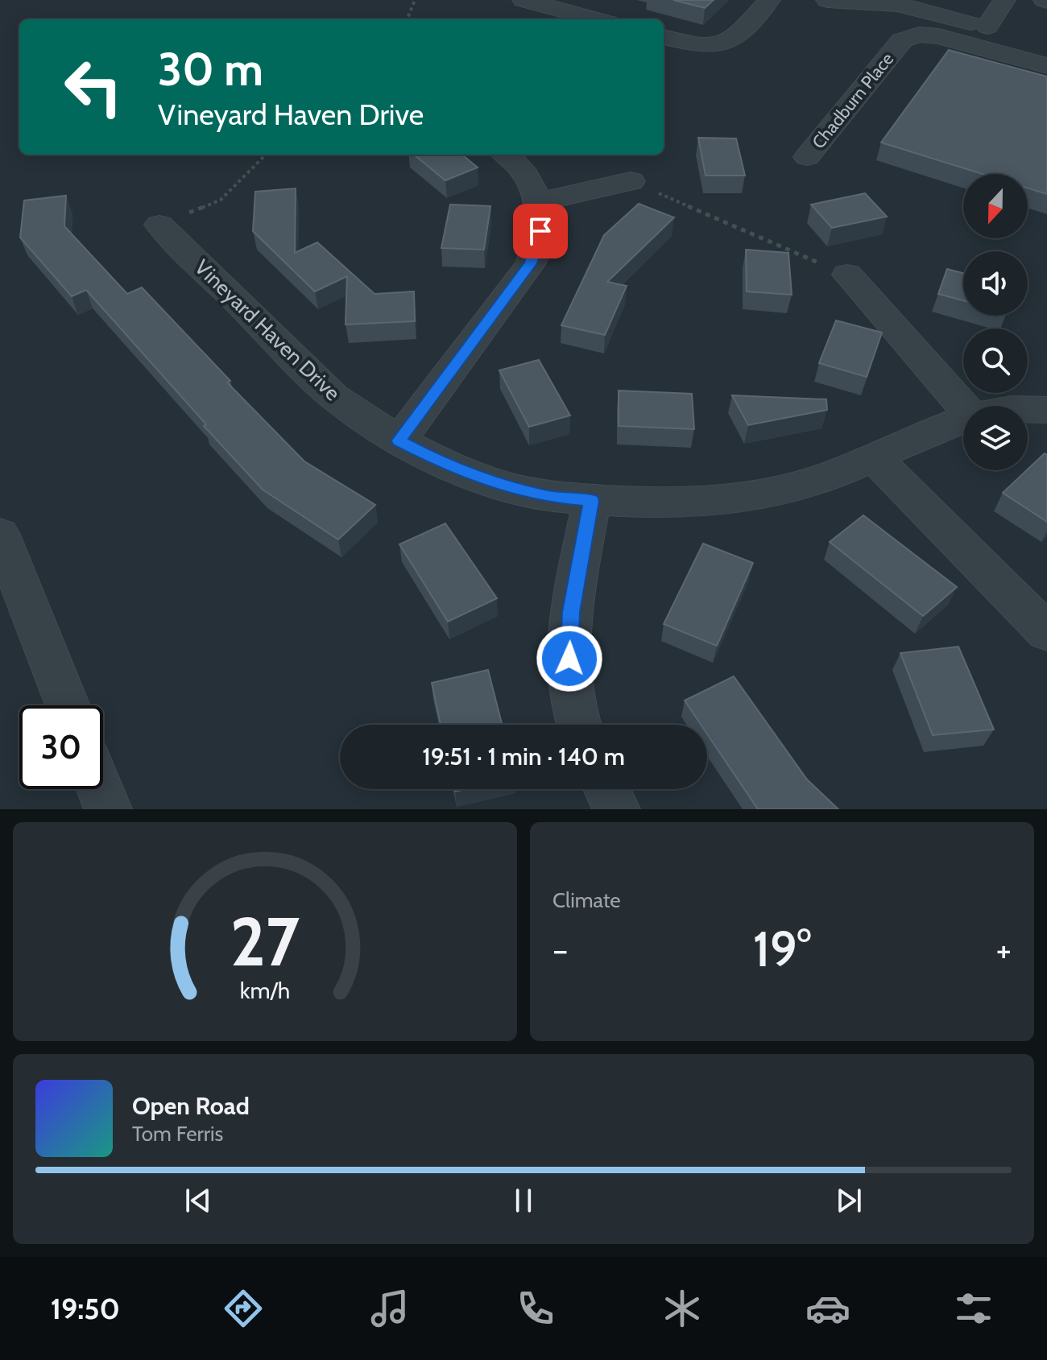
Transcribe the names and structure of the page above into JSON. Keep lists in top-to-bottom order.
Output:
{
  "streets": {
    "street": ["Chadburn Place", "Vineyard Haven Drive"]
  },
  "north": "bottom",
  "page": {
    "turn": ["30 m", "Vineyard Haven Drive"],
    "limit": "30",
    "trip": "19:51 · 1 min · 140 m",
    "tile": "Climate",
    "heat": ["−", "19°", "+"],
    "song": ["Open Road", "Tom Ferris"],
    "tabs": "19:50",
    "gauge": ["27", "km/h"]
  }
}
